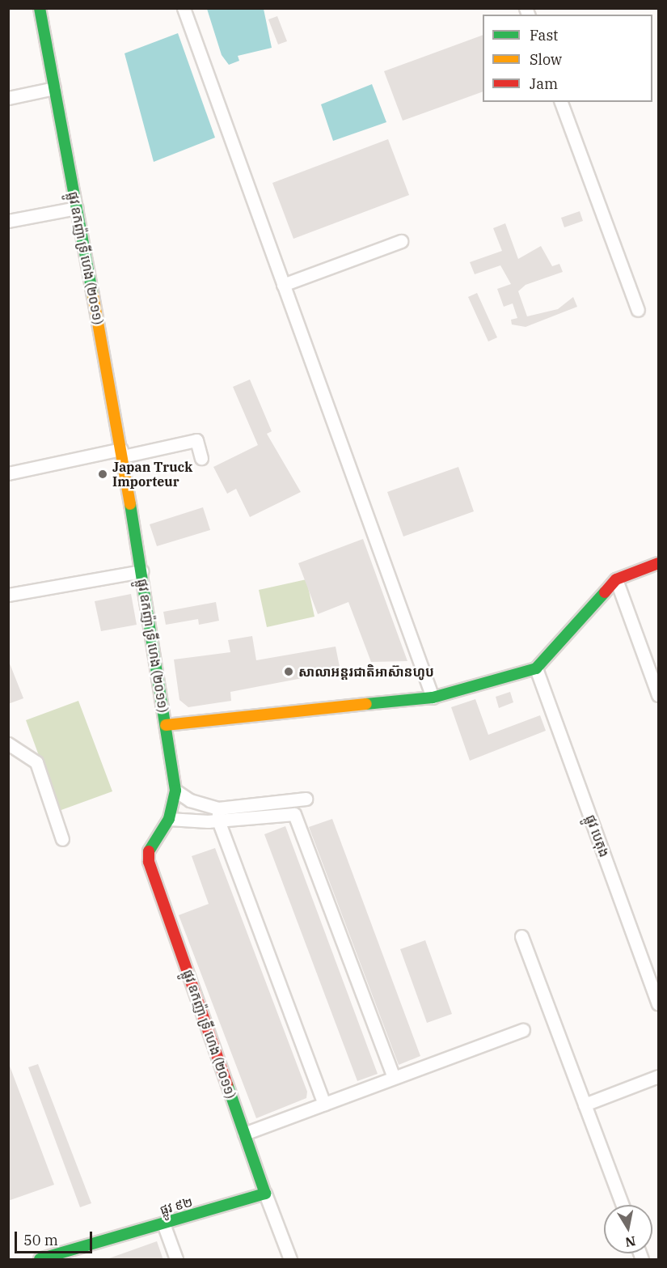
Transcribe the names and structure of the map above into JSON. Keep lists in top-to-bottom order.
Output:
{
  "streets": {
    "main road": ["ផ្លូវ ឧកញ៉ា ទ្រី ហេង (២០១១)", "ផ្លូវ ៩២"],
    "street": ["ផ្លូវ បេតុង"]
  },
  "crossings": [
    ["ផ្លូវ ឧកញ៉ា ទ្រី ហេង (២០១១)", "ផ្លូវ ៩២"]
  ],
  "places": ["Japan Truck Importeur", "សាលាអន្ដរជាតិអាស៊ានហូប"],
  "legend": ["Fast", "Slow", "Jam"],
  "scale_bar": "50 m",
  "north": "bottom"
}
